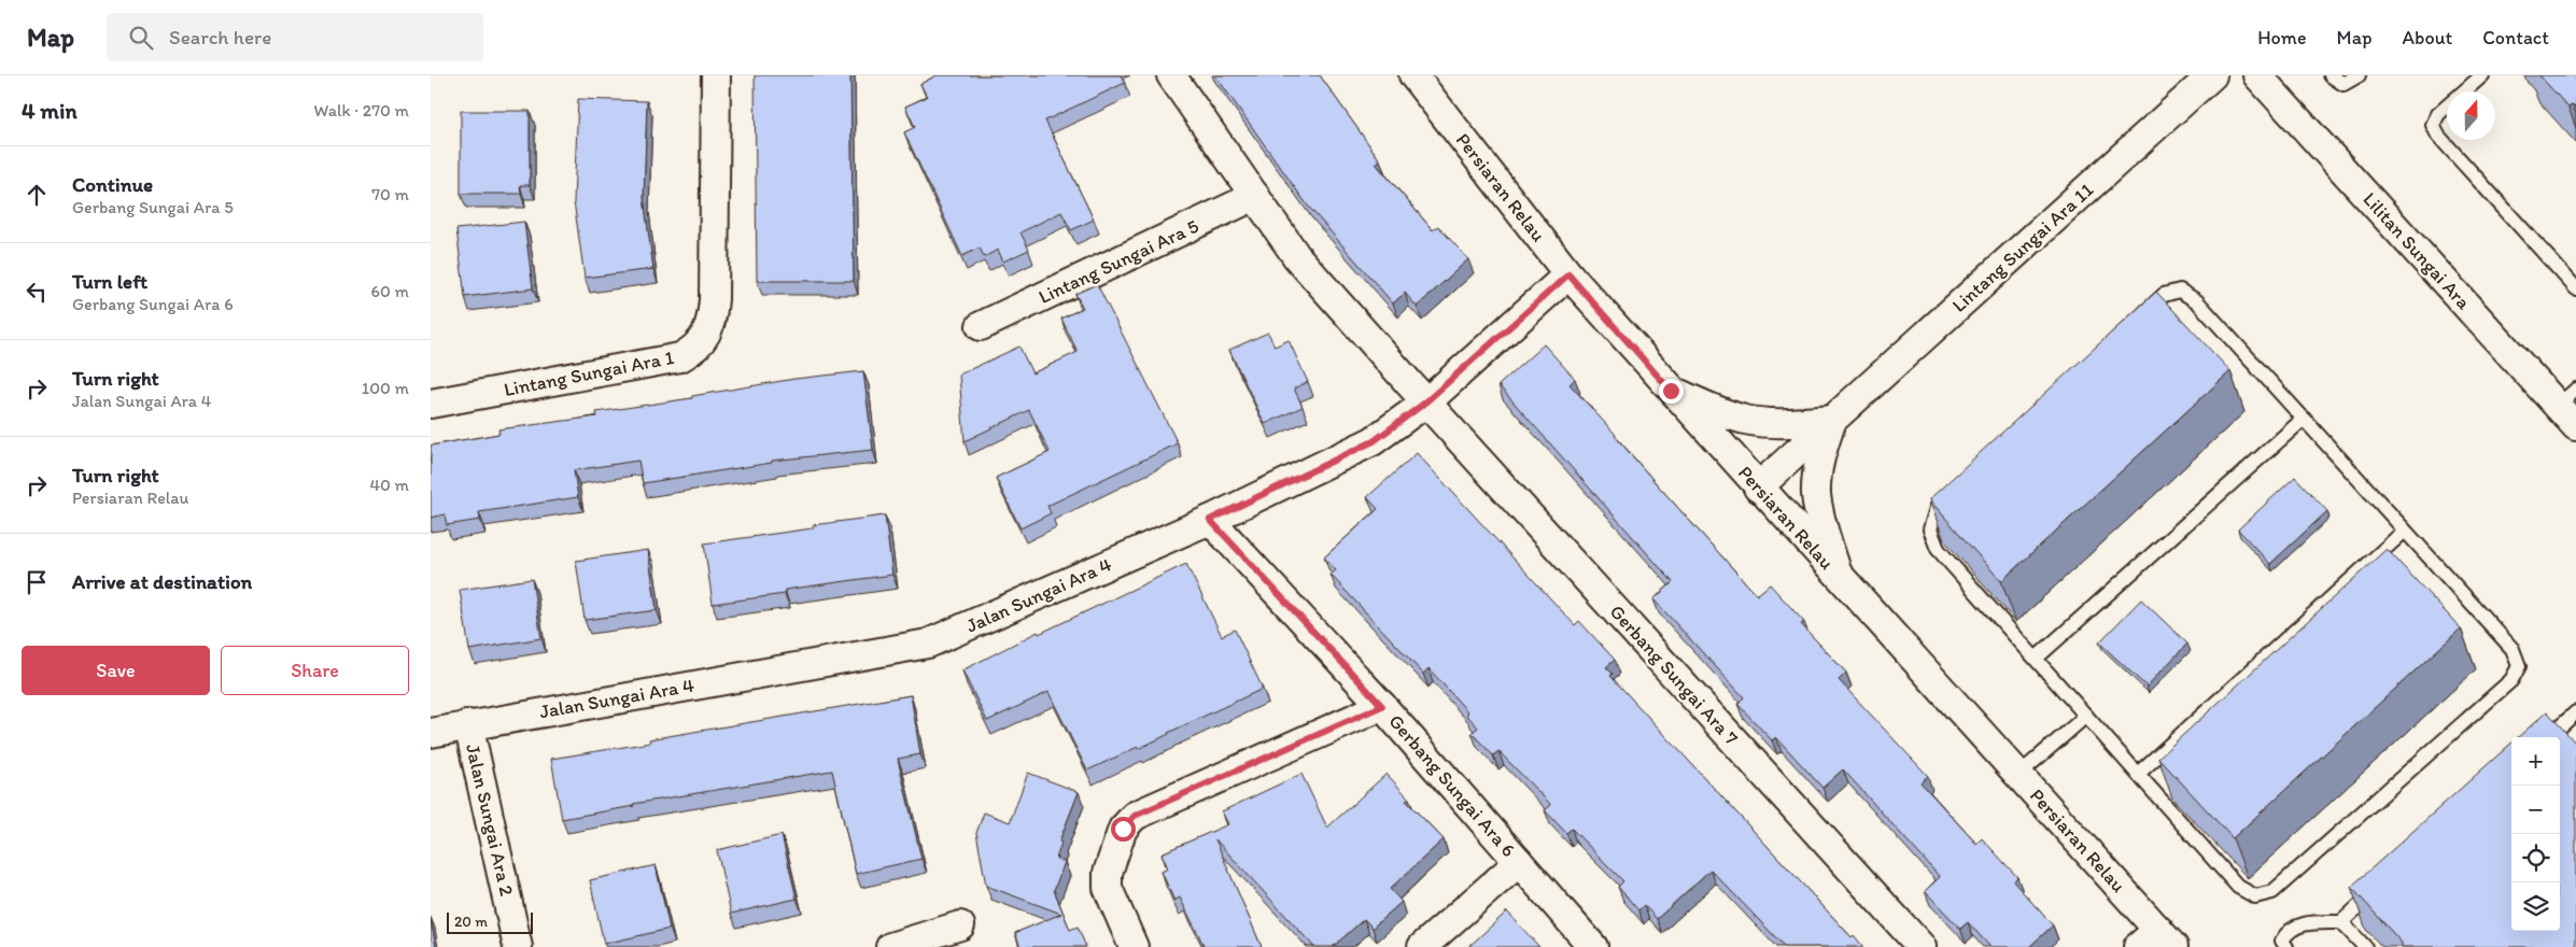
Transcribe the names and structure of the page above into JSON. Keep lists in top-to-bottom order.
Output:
{
  "streets": {
    "street": [
      "Persiaran Relau",
      "Lintang Sungai Ara 11",
      "Lilitan Sungai Ara",
      "Lintang Sungai Ara 5",
      "Lintang Sungai Ara 1",
      "Jalan Sungai Ara 4",
      "Gerbang Sungai Ara 7",
      "Gerbang Sungai Ara 6",
      "Jalan Sungai Ara 2"
    ]
  },
  "crossings": [
    ["Persiaran Relau", "Lintang Sungai Ara 11"],
    ["Persiaran Relau", "Jalan Sungai Ara 4"],
    ["Jalan Sungai Ara 4", "Gerbang Sungai Ara 7"],
    ["Jalan Sungai Ara 4", "Gerbang Sungai Ara 6"],
    ["Jalan Sungai Ara 4", "Jalan Sungai Ara 2"]
  ],
  "scale_bar": "20 m",
  "north": "top",
  "page": {
    "header": "Map",
    "search": "Search here",
    "nav": [
      "Home",
      "Map",
      "About",
      "Contact"
    ],
    "heading": ["4 min", "Walk · 270 m"],
    "list": [
      ["Continue", "Gerbang Sungai Ara 5", "70 m"],
      ["Turn left", "Gerbang Sungai Ara 6", "60 m"],
      ["Turn right", "Jalan Sungai Ara 4", "100 m"],
      ["Turn right", "Persiaran Relau", "40 m"],
      "Arrive at destination"
    ],
    "buttons": ["Save", "Share"],
    "map_buttons": ["+", "−"],
    "scale": "20 m"
  }
}
